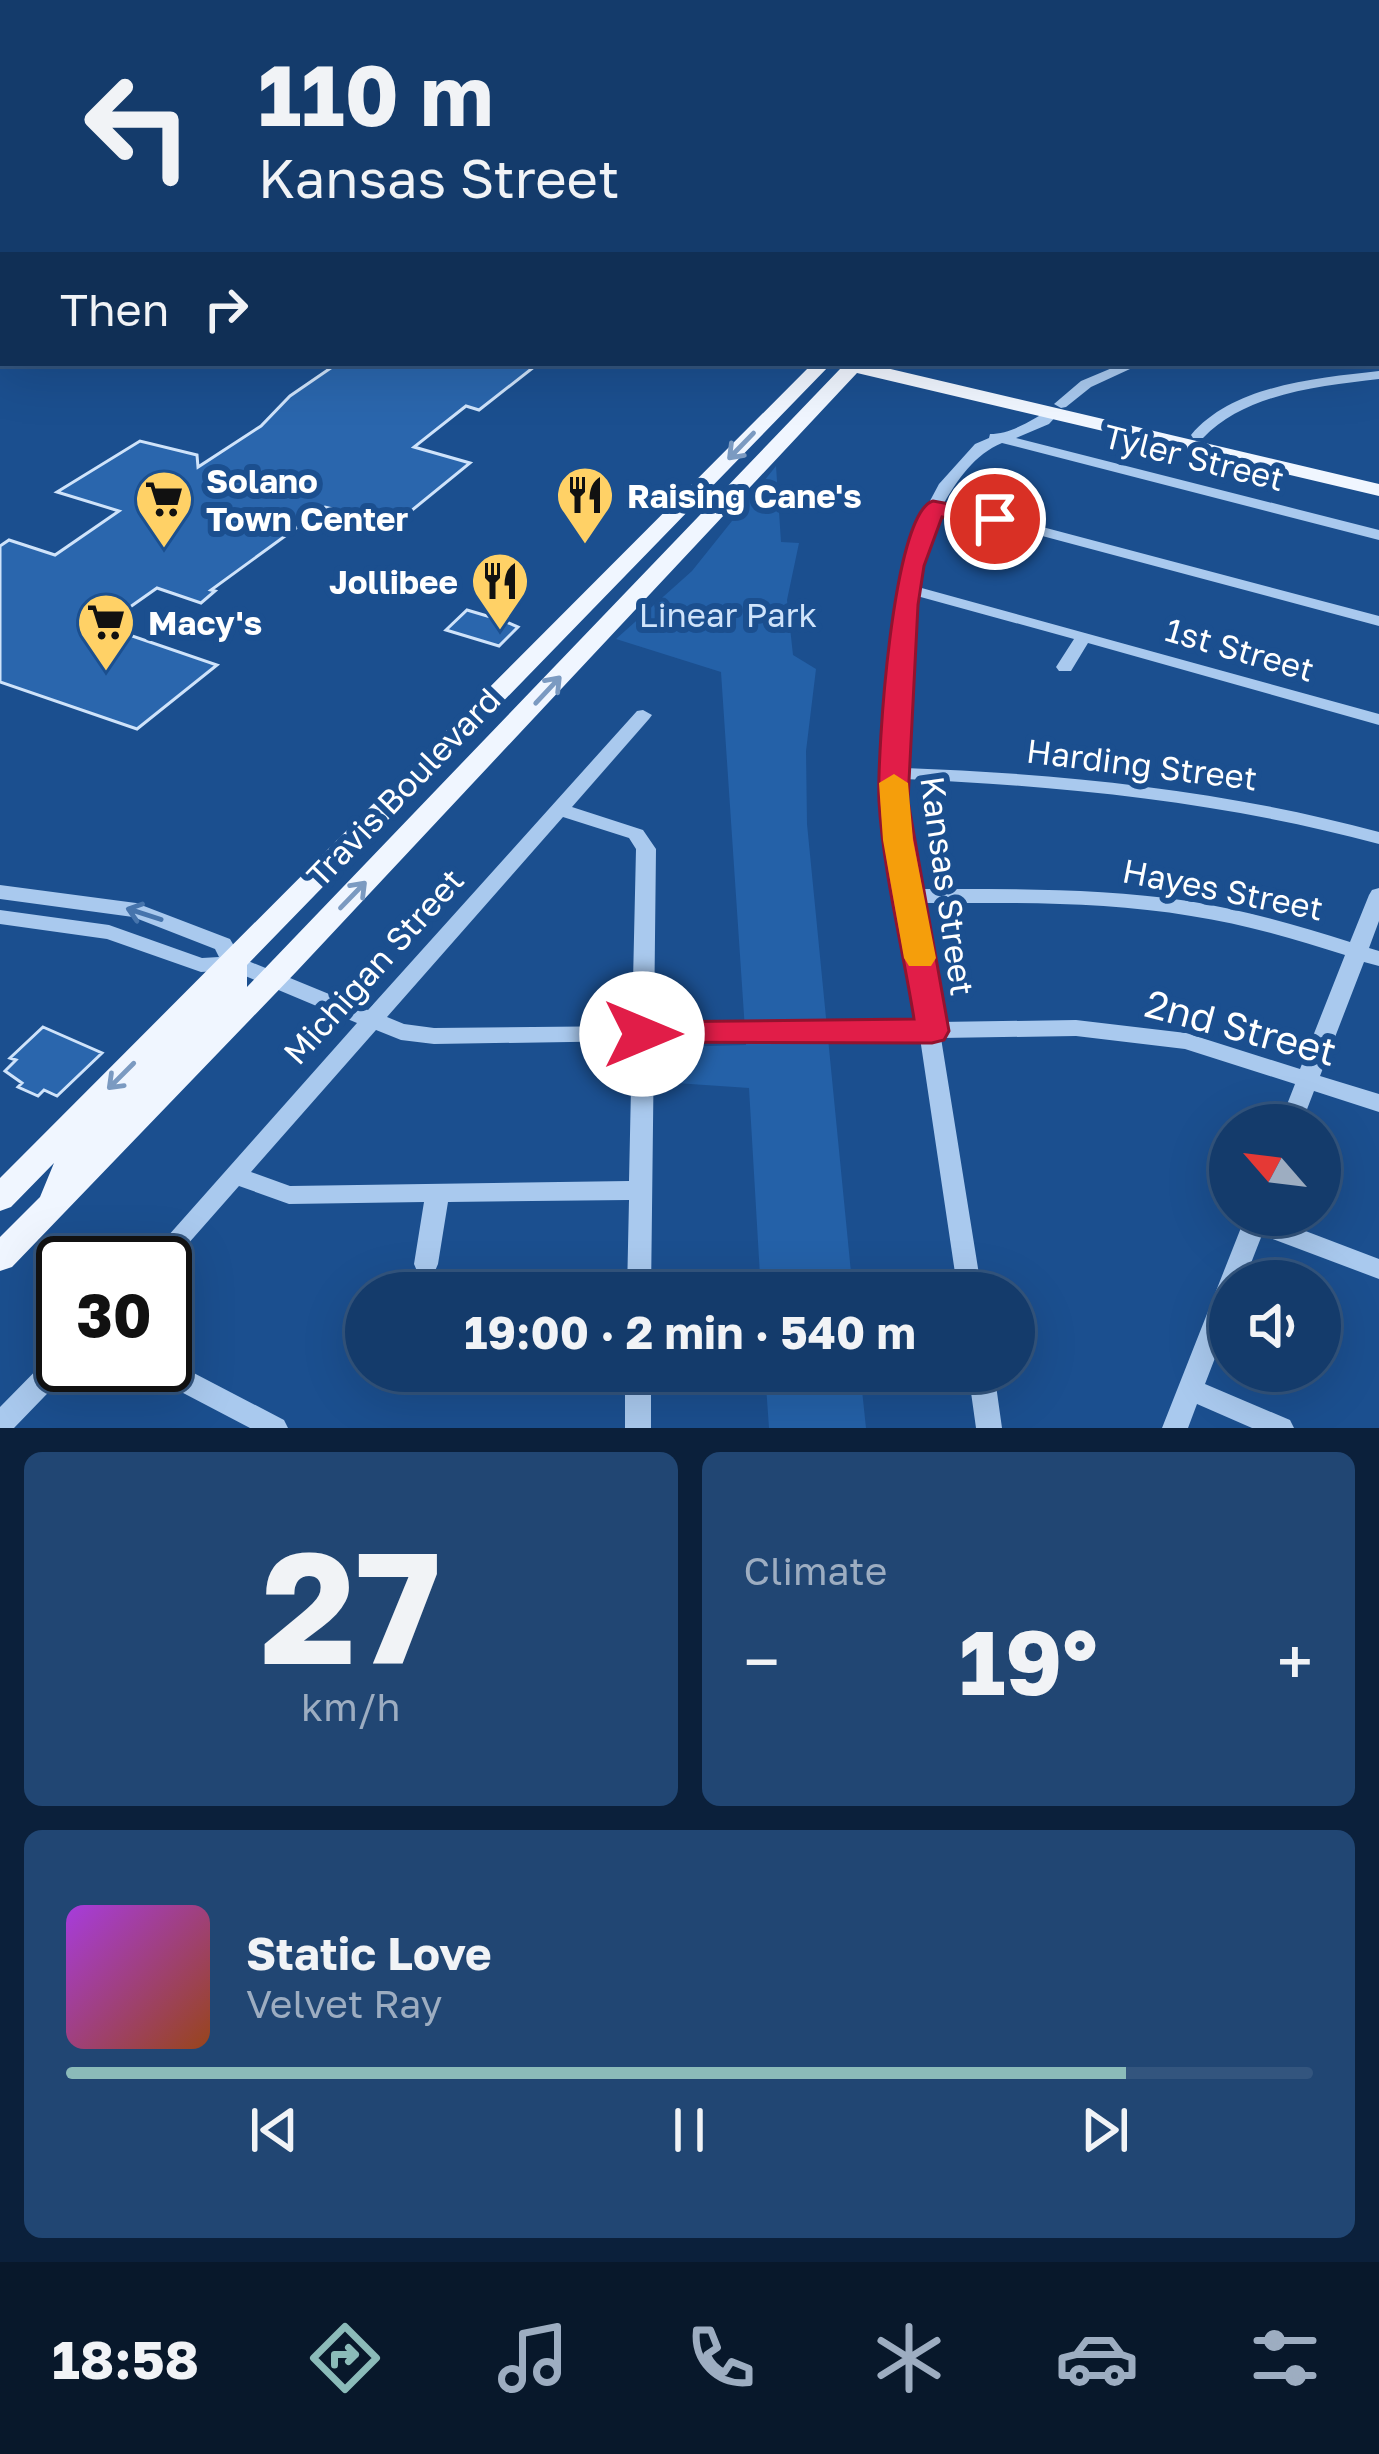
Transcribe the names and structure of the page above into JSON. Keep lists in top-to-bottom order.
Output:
{
  "streets": {
    "main road": ["Travis Boulevard"],
    "street": [
      "Tyler Street",
      "1st Street",
      "Harding Street",
      "Kansas Street",
      "Hayes Street",
      "Michigan Street",
      "2nd Street"
    ]
  },
  "crossings": [
    ["Tyler Street", "Kansas Street"],
    ["1st Street", "Kansas Street"],
    ["Harding Street", "Kansas Street"],
    ["Travis Boulevard", "2nd Street"],
    ["Kansas Street", "Hayes Street"],
    ["Kansas Street", "2nd Street"],
    ["Michigan Street", "2nd Street"]
  ],
  "parks": ["Linear Park"],
  "places": {
    "restaurant": ["Raising Cane's", "Jollibee"],
    "supermarket": ["Solano Town Center", "Macy's"]
  },
  "north": "top left",
  "page": {
    "turn": ["110 m", "Kansas Street"],
    "then": "Then",
    "limit": "30",
    "trip": "19:00 · 2 min · 540 m",
    "tile": [
      ["27", "km/h"],
      "Climate"
    ],
    "heat": ["−", "19°", "+"],
    "song": ["Static Love", "Velvet Ray"],
    "tabs": "18:58"
  }
}
